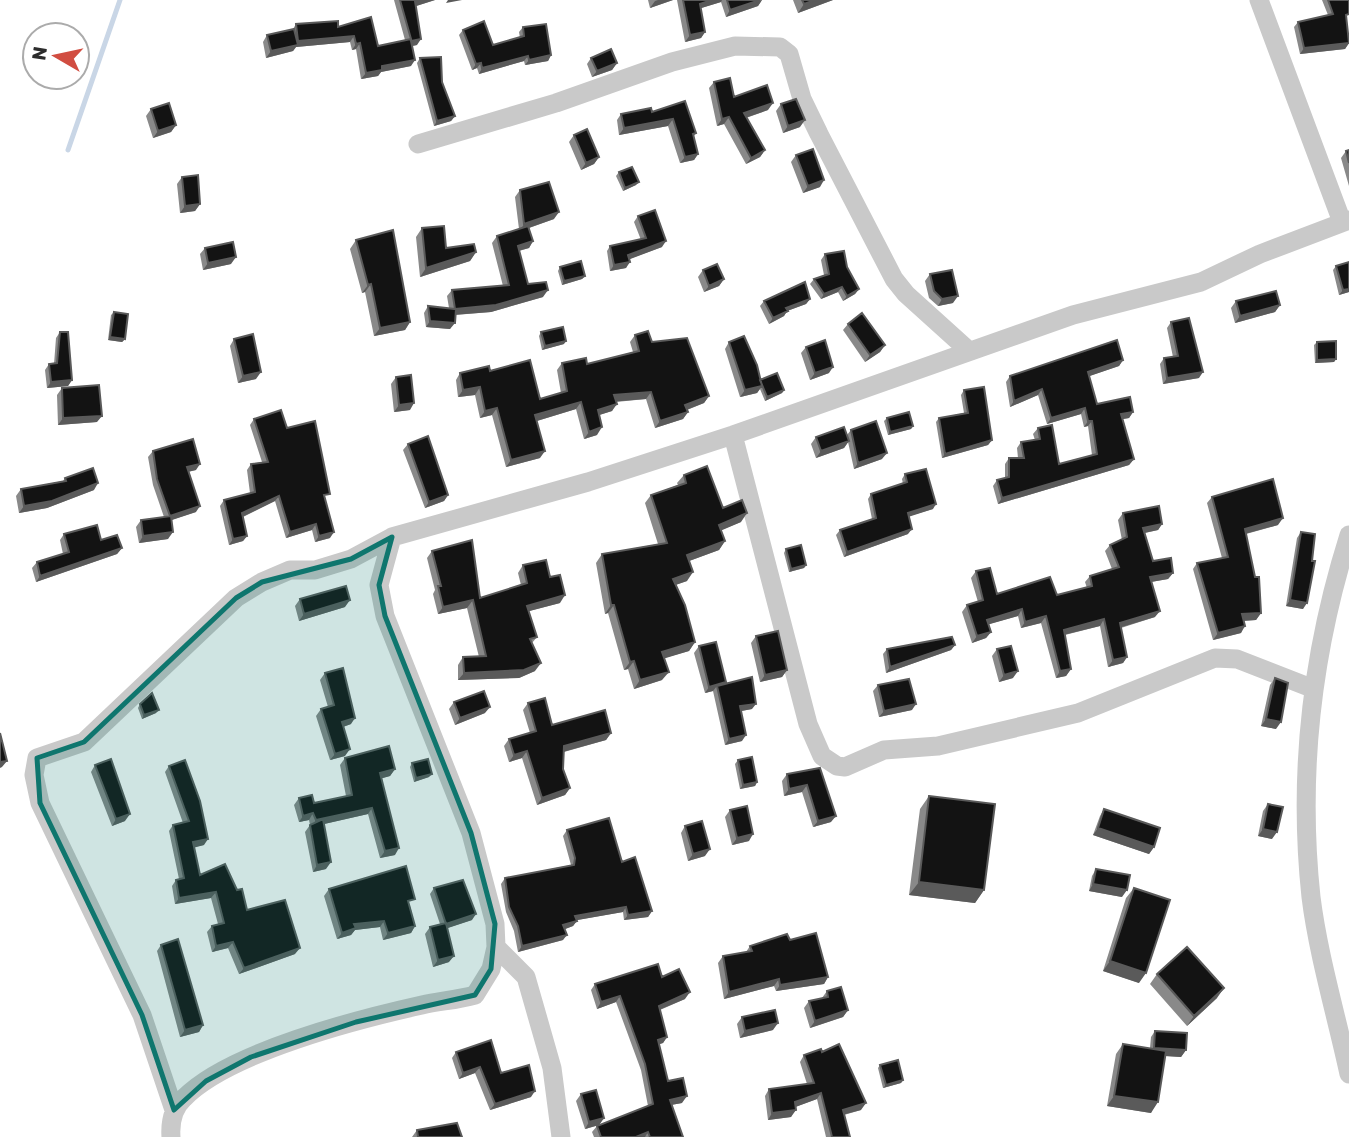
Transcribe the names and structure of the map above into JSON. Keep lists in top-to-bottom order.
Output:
{
  "north": "left"
}
